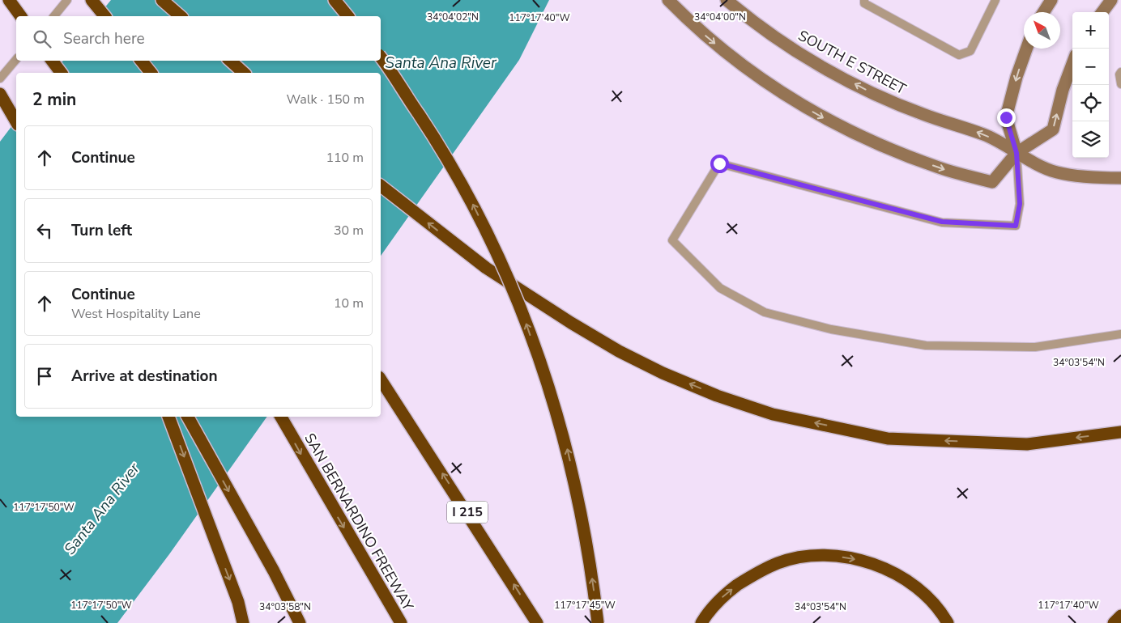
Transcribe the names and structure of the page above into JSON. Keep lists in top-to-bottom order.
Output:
{
  "streets": {
    "highway": ["I 215", "SAN BERNARDINO FREEWAY"],
    "main road": ["SOUTH E STREET"]
  },
  "water": ["Santa Ana River"],
  "north": "top left",
  "page": {
    "map_buttons": ["+", "−"],
    "search": "Search here",
    "heading": ["2 min", "Walk · 150 m"],
    "list": [
      ["Continue", "110 m"],
      ["Turn left", "30 m"],
      ["Continue", "West Hospitality Lane", "10 m"],
      "Arrive at destination"
    ]
  },
  "coordinates": [
    "34°04'02\"N",
    "34°04'00\"N",
    "117°17'40\"W",
    "34°03'54\"N",
    "117°17'50\"W",
    "117°17'45\"W",
    "34°03'58\"N"
  ]
}
